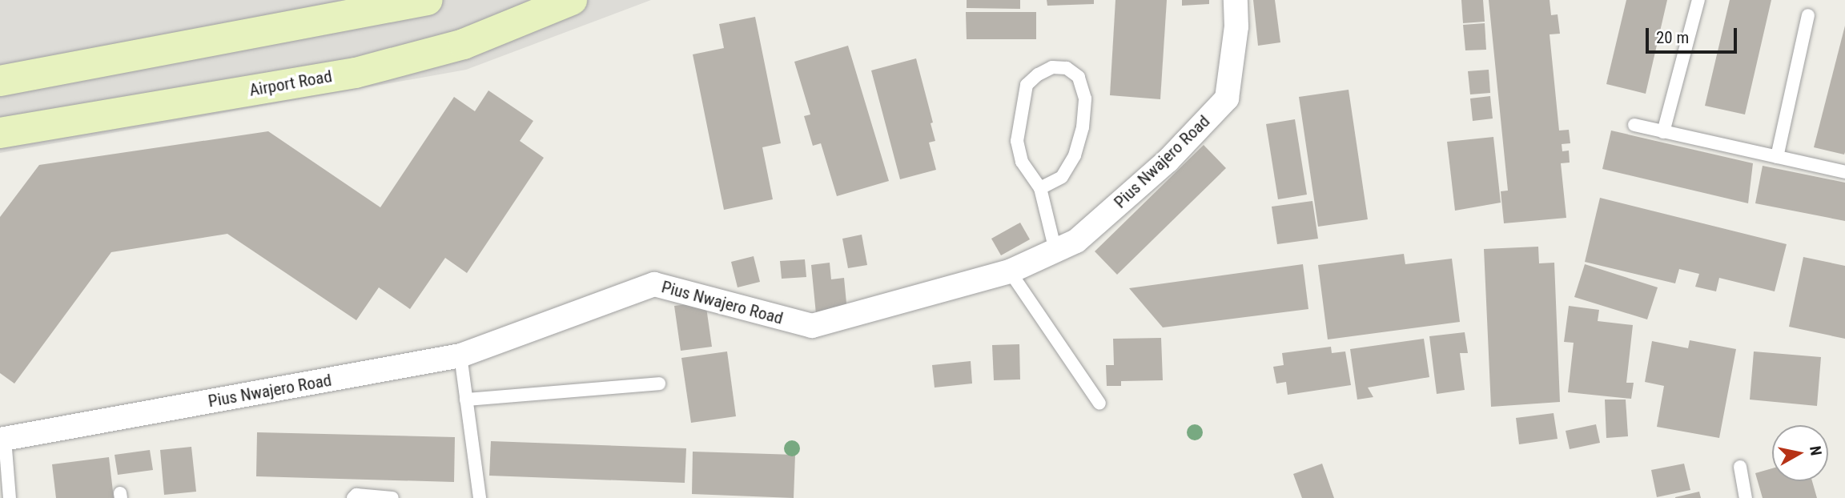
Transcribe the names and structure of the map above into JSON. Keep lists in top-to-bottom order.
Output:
{
  "streets": {
    "main road": ["Airport Road"],
    "street": ["Pius Nwajero Road"]
  },
  "scale_bar": "20 m",
  "north": "right"
}
